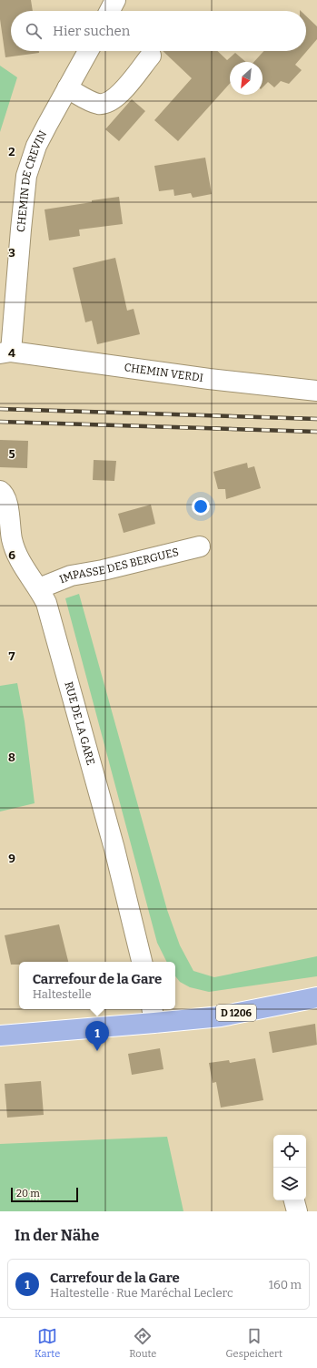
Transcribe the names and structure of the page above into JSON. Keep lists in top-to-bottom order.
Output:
{
  "streets": {
    "main road": ["D 1206"],
    "street": [
      "CHEMIN DE CREVIN",
      "CHEMIN VERDI",
      "IMPASSE DES BERGUES",
      "RUE DE LA GARE"
    ]
  },
  "crossings": [
    ["CHEMIN DE CREVIN", "CHEMIN VERDI"],
    ["IMPASSE DES BERGUES", "RUE DE LA GARE"]
  ],
  "scale_bar": "20 m",
  "north": "bottom left",
  "page": {
    "search": "Hier suchen",
    "popup": ["Carrefour de la Gare", "Haltestelle"],
    "pins": "1",
    "scale": "20 m",
    "heading": "In der Nähe",
    "list": [
      {
        "mark": "1",
        "name": "Carrefour de la Gare",
        "note": "Haltestelle · Rue Maréchal Leclerc",
        "value": "160 m"
      }
    ],
    "nav": ["Karte", "Route", "Gespeichert"]
  },
  "grid": {
    "rows": [
      "2",
      "3",
      "4",
      "5",
      "6",
      "7",
      "8",
      "9"
    ]
  }
}
